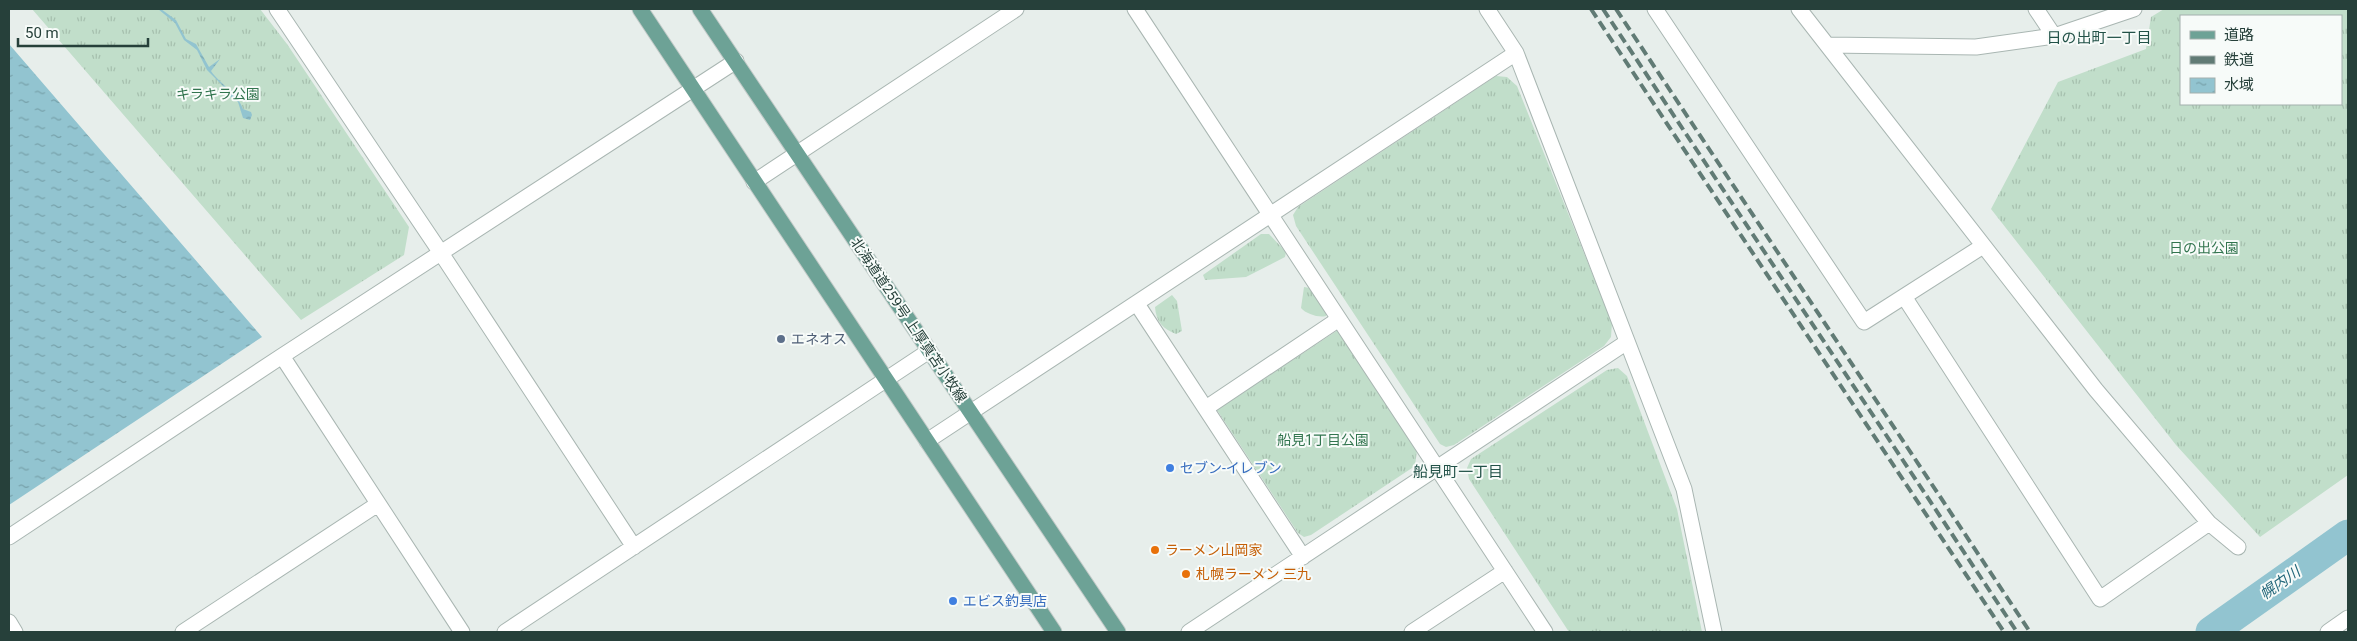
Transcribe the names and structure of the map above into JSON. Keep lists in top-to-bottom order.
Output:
{
  "streets": {
    "main road": ["北海道道259号 上厚真苫小牧線"]
  },
  "districts": ["日の出町一丁目", "船見町一丁目"],
  "water": ["幌内川"],
  "parks": ["キラキラ公園", "日の出公園", "船見1丁目公園"],
  "places": [
    "エネオス",
    "セブン-イレブン",
    "ラーメン山岡家",
    "札幌ラーメン 三九",
    "エビス釣具店"
  ],
  "legend": ["道路", "鉄道", "水域"],
  "scale_bar": "50 m"
}
